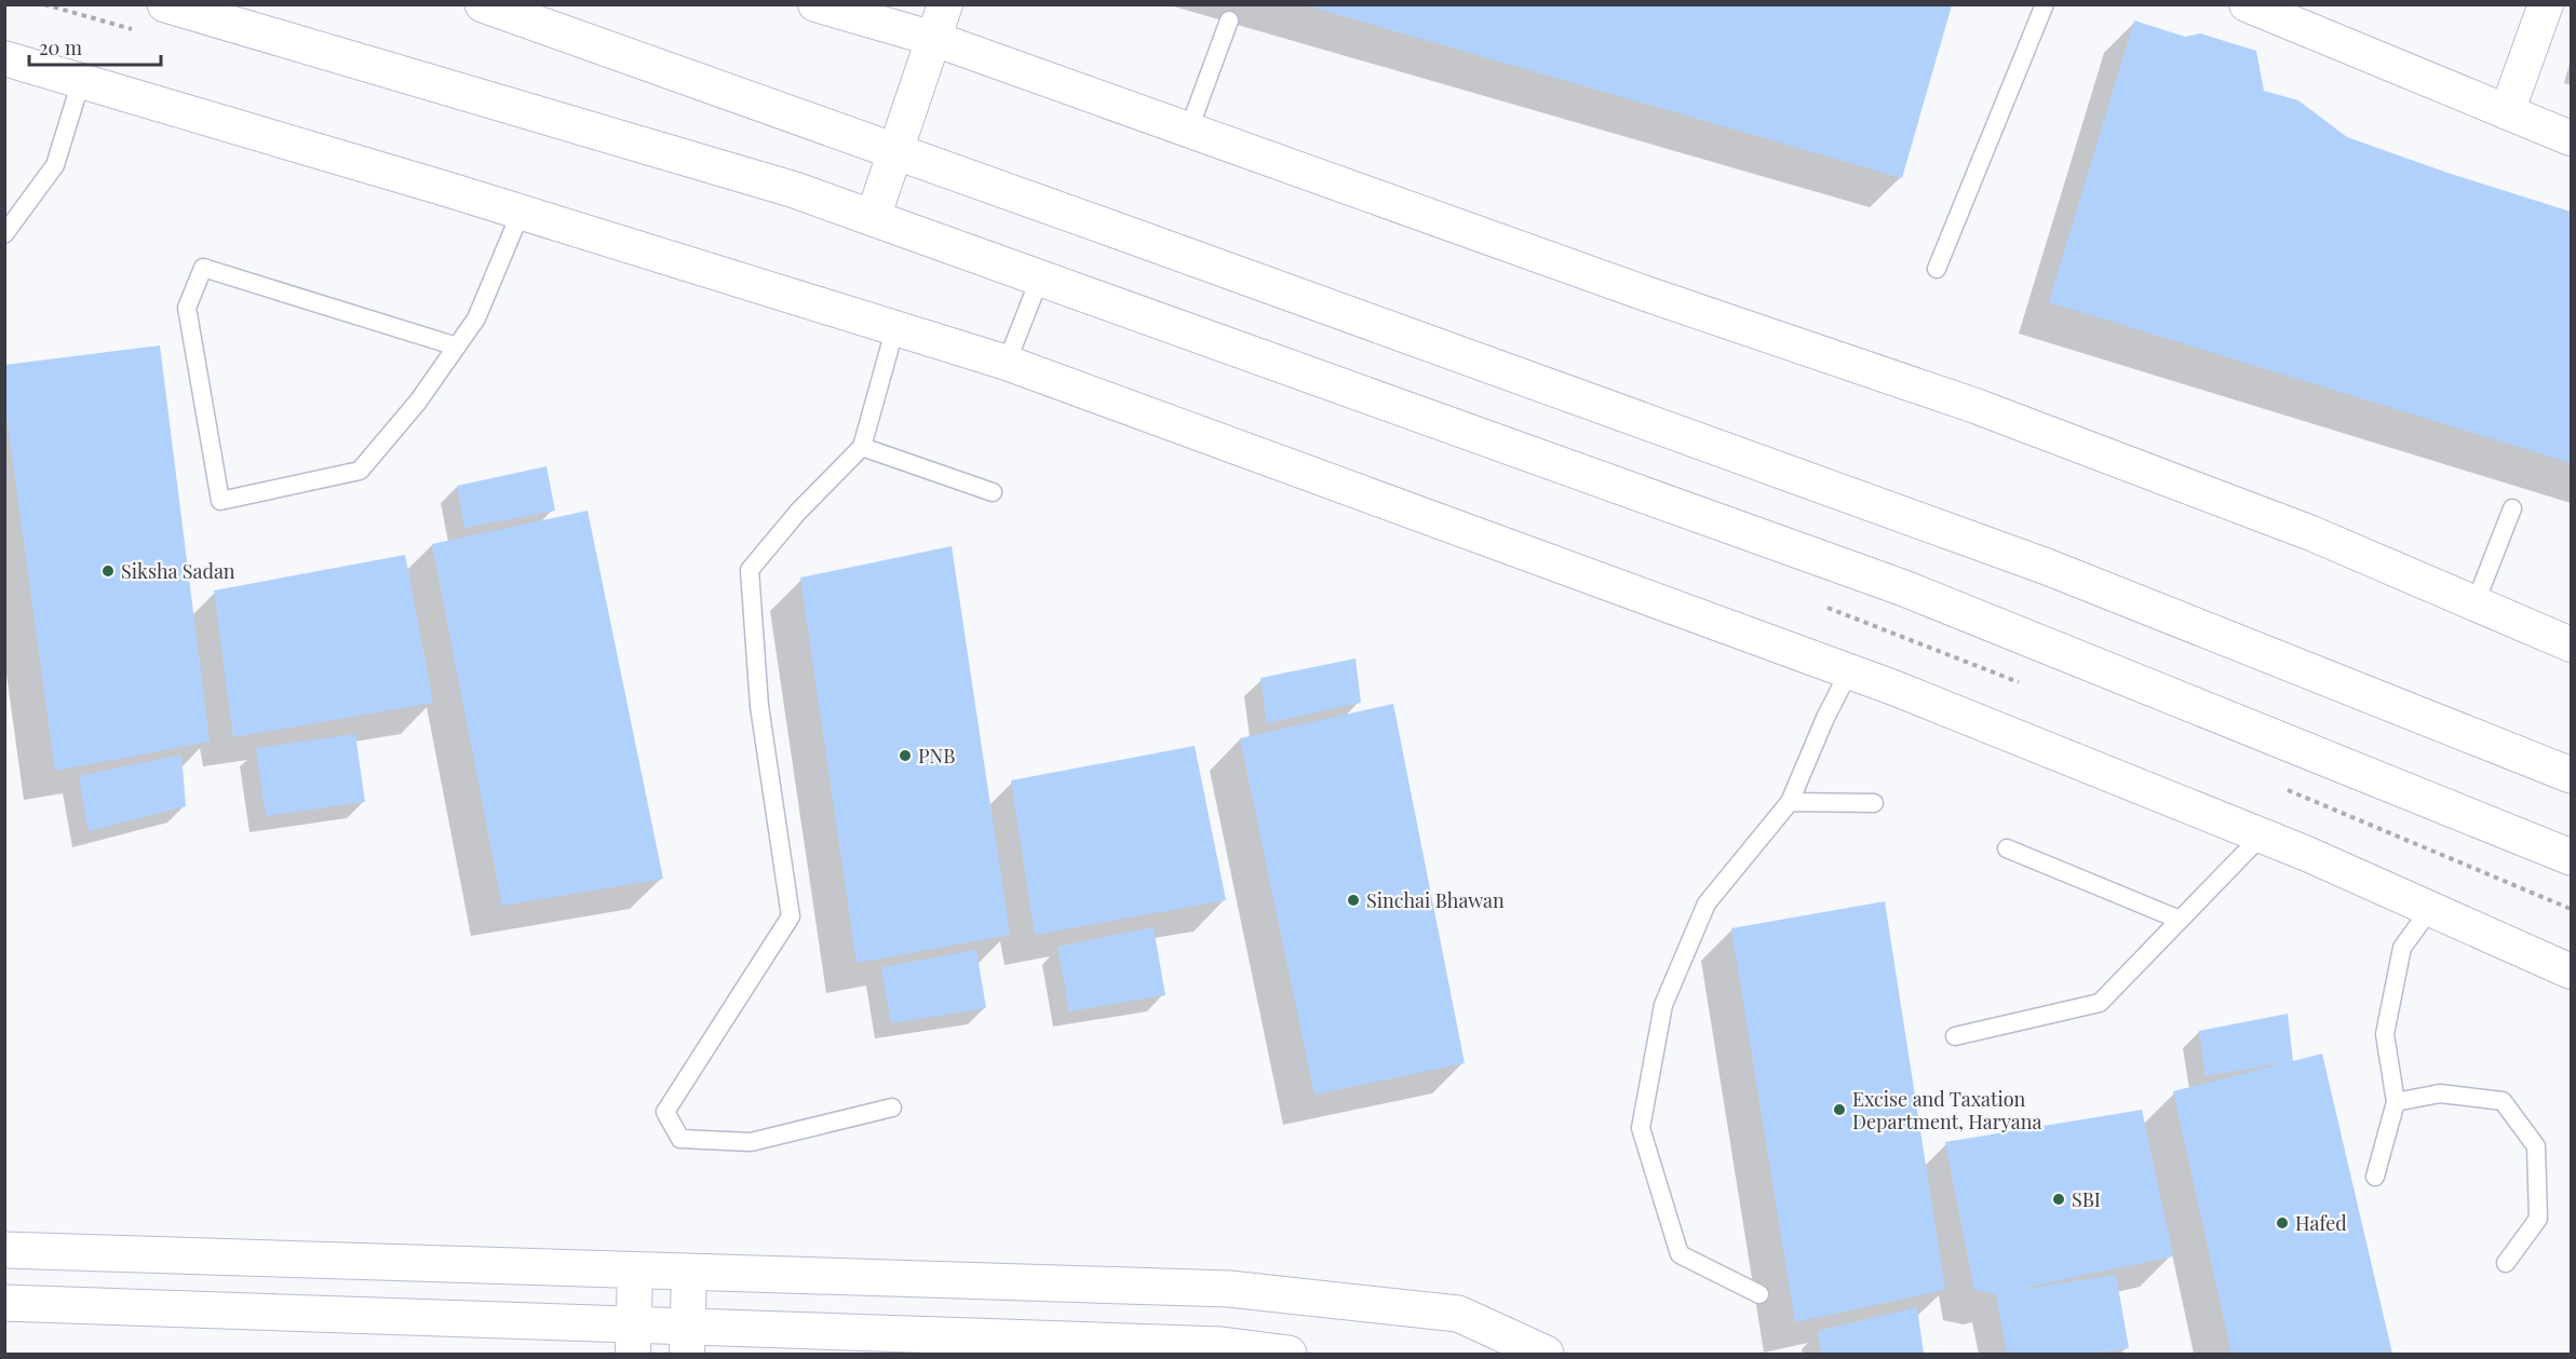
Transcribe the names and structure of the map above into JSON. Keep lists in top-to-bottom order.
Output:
{
  "places": [
    "Siksha Sadan",
    "PNB",
    "Sinchai Bhawan",
    "Excise and Taxation Department, Haryana",
    "SBI",
    "Hafed"
  ],
  "scale_bar": "20 m"
}
